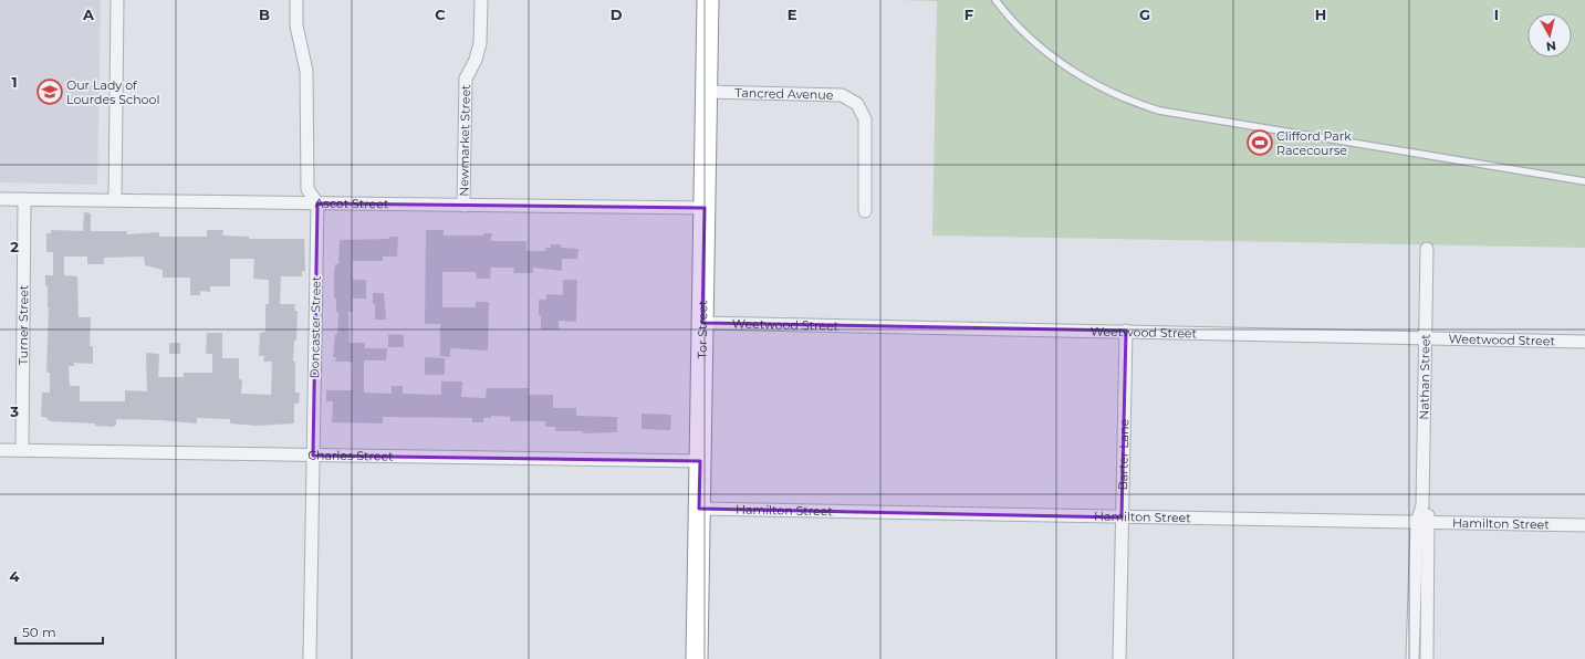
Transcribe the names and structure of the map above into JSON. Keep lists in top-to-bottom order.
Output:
{
  "streets": {
    "highway": ["Tor Street"],
    "street": [
      "Tancred Avenue",
      "Newmarket Street",
      "Ascot Street",
      "Weetwood Street",
      "Turner Street",
      "Doncaster Street",
      "Nathan Street",
      "Barter Lane",
      "Charles Street",
      "Hamilton Street"
    ]
  },
  "crossings": [
    ["Tancred Avenue", "Tor Street"],
    ["Newmarket Street", "Ascot Street"],
    ["Ascot Street", "Turner Street"],
    ["Ascot Street", "Doncaster Street"],
    ["Ascot Street", "Tor Street"],
    ["Weetwood Street", "Tor Street"],
    ["Weetwood Street", "Nathan Street"],
    ["Weetwood Street", "Barter Lane"],
    ["Turner Street", "Charles Street"],
    ["Doncaster Street", "Charles Street"],
    ["Tor Street", "Charles Street"],
    ["Tor Street", "Hamilton Street"],
    ["Nathan Street", "Hamilton Street"],
    ["Barter Lane", "Hamilton Street"]
  ],
  "places": {
    "school or university": ["Our Lady of Lourdes School"],
    "sports": ["Clifford Park Racecourse"]
  },
  "scale_bar": "50 m",
  "north": "bottom",
  "grid": {
    "columns": [
      "A",
      "B",
      "C",
      "D",
      "E",
      "F",
      "G",
      "H",
      "I"
    ],
    "rows": [
      "1",
      "2",
      "3",
      "4"
    ]
  }
}
